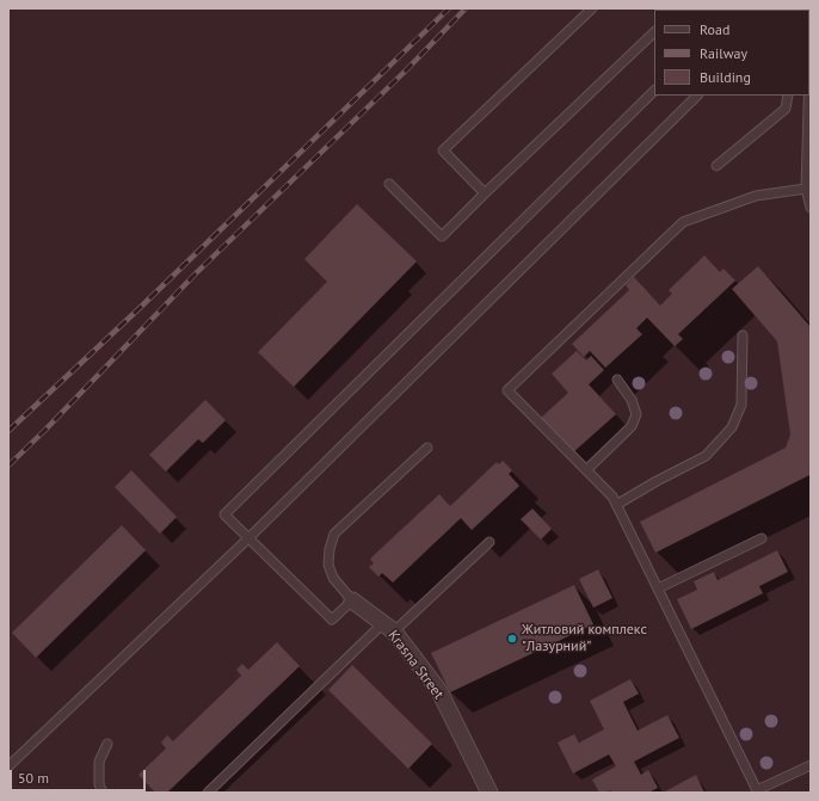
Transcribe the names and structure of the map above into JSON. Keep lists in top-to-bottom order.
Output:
{
  "streets": {
    "street": ["Krasna Street"]
  },
  "places": ["Житловий комплекс \"Лазурний\""],
  "legend": ["Road", "Railway", "Building"],
  "scale_bar": "50 m"
}
